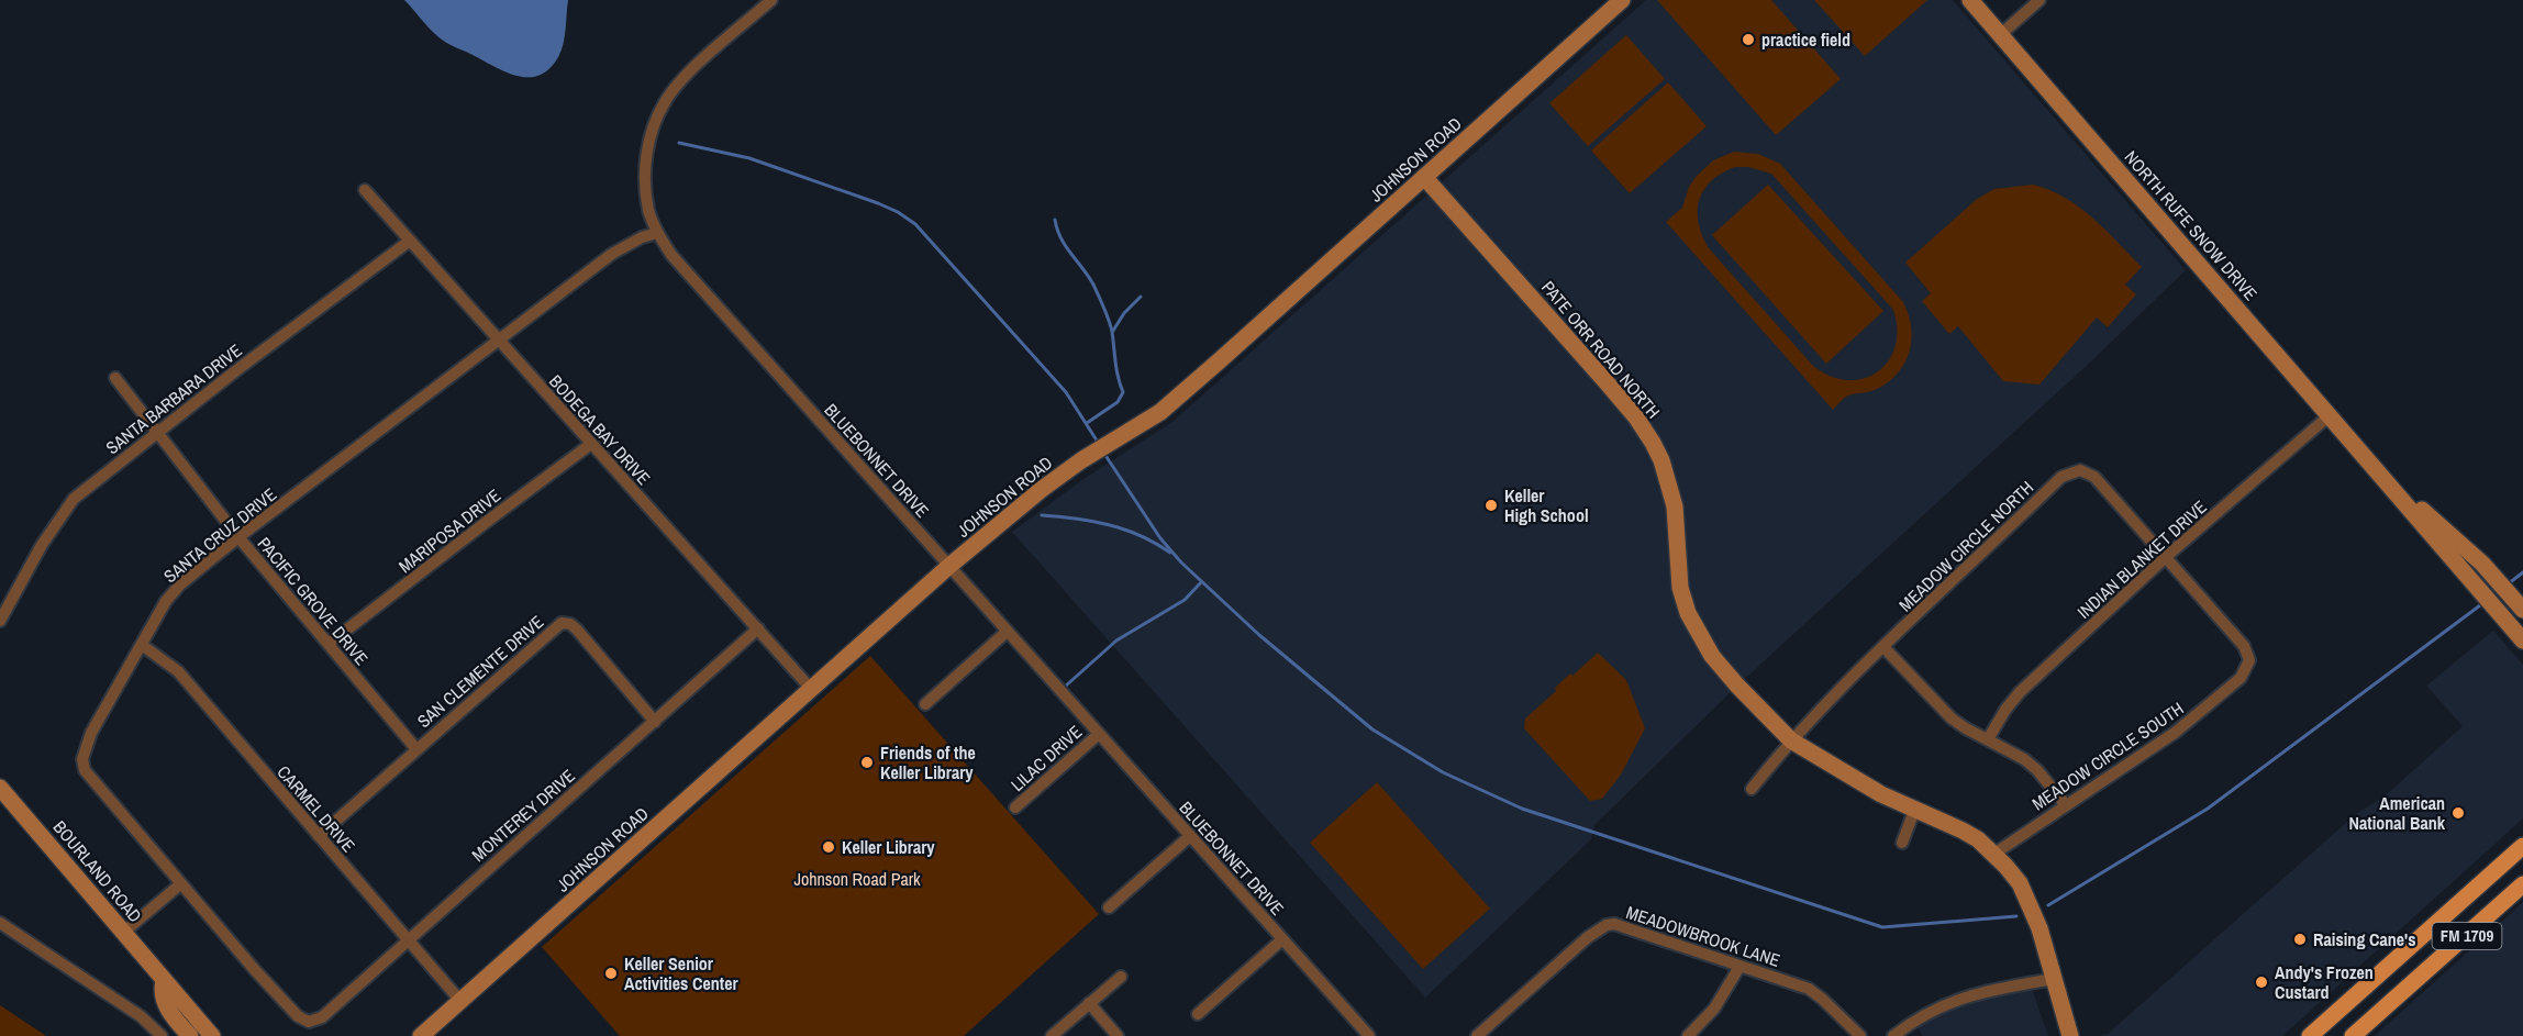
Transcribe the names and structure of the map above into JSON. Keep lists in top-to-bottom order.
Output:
{
  "streets": {
    "main road": [
      "JOHNSON ROAD",
      "NORTH RUFE SNOW DRIVE",
      "PATE ORR ROAD NORTH",
      "BOURLAND ROAD",
      "FM 1709"
    ],
    "street": [
      "SANTA BARBARA DRIVE",
      "BODEGA BAY DRIVE",
      "BLUEBONNET DRIVE",
      "MARIPOSA DRIVE",
      "SANTA CRUZ DRIVE",
      "MEADOW CIRCLE NORTH",
      "INDIAN BLANKET DRIVE",
      "PACIFIC GROVE DRIVE",
      "SAN CLEMENTE DRIVE",
      "MEADOW CIRCLE SOUTH",
      "LILAC DRIVE",
      "CARMEL DRIVE",
      "MONTEREY DRIVE",
      "MEADOWBROOK LANE"
    ]
  },
  "crossings": [
    ["JOHNSON ROAD", "PATE ORR ROAD NORTH"],
    ["JOHNSON ROAD", "BODEGA BAY DRIVE"],
    ["JOHNSON ROAD", "BLUEBONNET DRIVE"],
    ["JOHNSON ROAD", "CARMEL DRIVE"],
    ["NORTH RUFE SNOW DRIVE", "INDIAN BLANKET DRIVE"],
    ["PATE ORR ROAD NORTH", "MEADOW CIRCLE NORTH"],
    ["PATE ORR ROAD NORTH", "MEADOW CIRCLE SOUTH"],
    ["SANTA BARBARA DRIVE", "BODEGA BAY DRIVE"],
    ["SANTA BARBARA DRIVE", "PACIFIC GROVE DRIVE"],
    ["BODEGA BAY DRIVE", "MARIPOSA DRIVE"],
    ["BODEGA BAY DRIVE", "SANTA CRUZ DRIVE"],
    ["BODEGA BAY DRIVE", "MONTEREY DRIVE"],
    ["BLUEBONNET DRIVE", "SANTA CRUZ DRIVE"],
    ["BLUEBONNET DRIVE", "LILAC DRIVE"],
    ["MARIPOSA DRIVE", "PACIFIC GROVE DRIVE"],
    ["SANTA CRUZ DRIVE", "PACIFIC GROVE DRIVE"],
    ["SANTA CRUZ DRIVE", "CARMEL DRIVE"],
    ["SANTA CRUZ DRIVE", "MONTEREY DRIVE"],
    ["MEADOW CIRCLE NORTH", "INDIAN BLANKET DRIVE"],
    ["MEADOW CIRCLE NORTH", "MEADOW CIRCLE SOUTH"],
    ["INDIAN BLANKET DRIVE", "MEADOW CIRCLE SOUTH"],
    ["PACIFIC GROVE DRIVE", "SAN CLEMENTE DRIVE"],
    ["SAN CLEMENTE DRIVE", "CARMEL DRIVE"],
    ["SAN CLEMENTE DRIVE", "MONTEREY DRIVE"],
    ["CARMEL DRIVE", "MONTEREY DRIVE"]
  ],
  "parks": ["Johnson Road Park"],
  "places": [
    "practice field",
    "Keller High School",
    "Friends of the Keller Library",
    "American National Bank",
    "Keller Library",
    "Raising Cane's",
    "Keller Senior Activities Center",
    "Andy's Frozen Custard"
  ]
}
